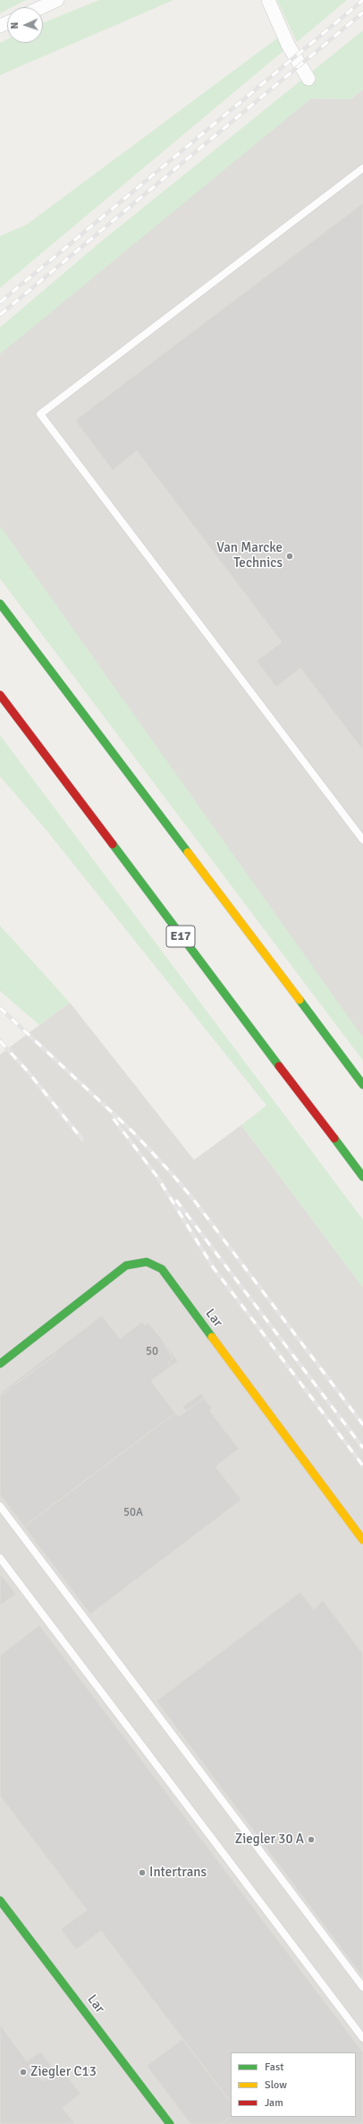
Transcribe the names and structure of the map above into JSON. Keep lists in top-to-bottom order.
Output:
{
  "streets": {
    "main road": ["E17", "Lar"]
  },
  "places": [
    "Van Marcke Technics",
    "Ziegler 30 A",
    "Intertrans",
    "Ziegler C13"
  ],
  "house_numbers": ["50", "50A"],
  "legend": ["Fast", "Slow", "Jam"],
  "north": "left"
}
